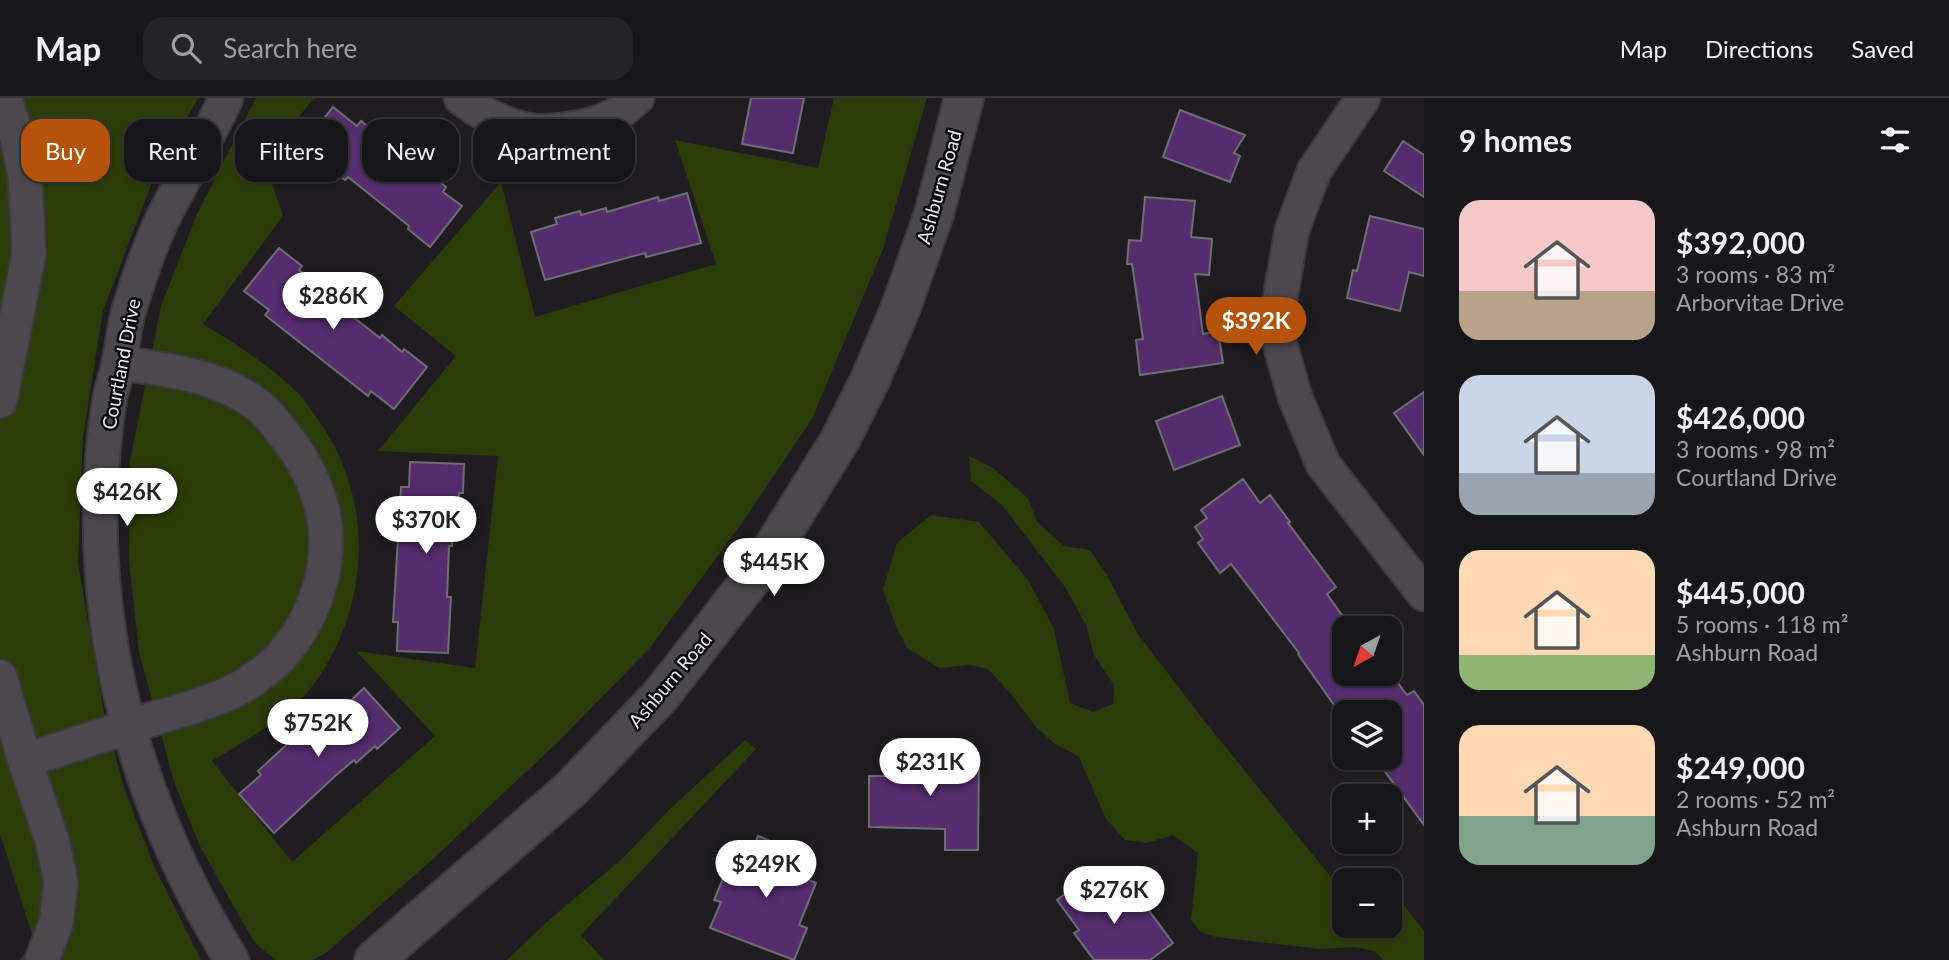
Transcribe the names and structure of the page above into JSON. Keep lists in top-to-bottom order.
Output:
{
  "streets": {
    "street": ["Ashburn Road", "Courtland Drive"]
  },
  "north": "bottom left",
  "page": {
    "header": "Map",
    "search": "Search here",
    "nav": ["Map", "Directions", "Saved"],
    "heading": "9 homes",
    "chip": [
      "Buy",
      "Rent",
      "Filters",
      "New",
      "Apartment"
    ],
    "list": [
      {
        "name": "$392,000",
        "note": "3 rooms · 83 m² · Arborvitae Drive"
      },
      {
        "name": "$426,000",
        "note": "3 rooms · 98 m² · Courtland Drive"
      },
      {
        "name": "$445,000",
        "note": "5 rooms · 118 m² · Ashburn Road"
      },
      {
        "name": "$249,000",
        "note": "2 rooms · 52 m² · Ashburn Road"
      }
    ],
    "price": [
      "$286K",
      "$392K",
      "$426K",
      "$370K",
      "$445K",
      "$752K",
      "$231K",
      "$249K",
      "$276K"
    ],
    "map_buttons": ["+", "−"]
  }
}
